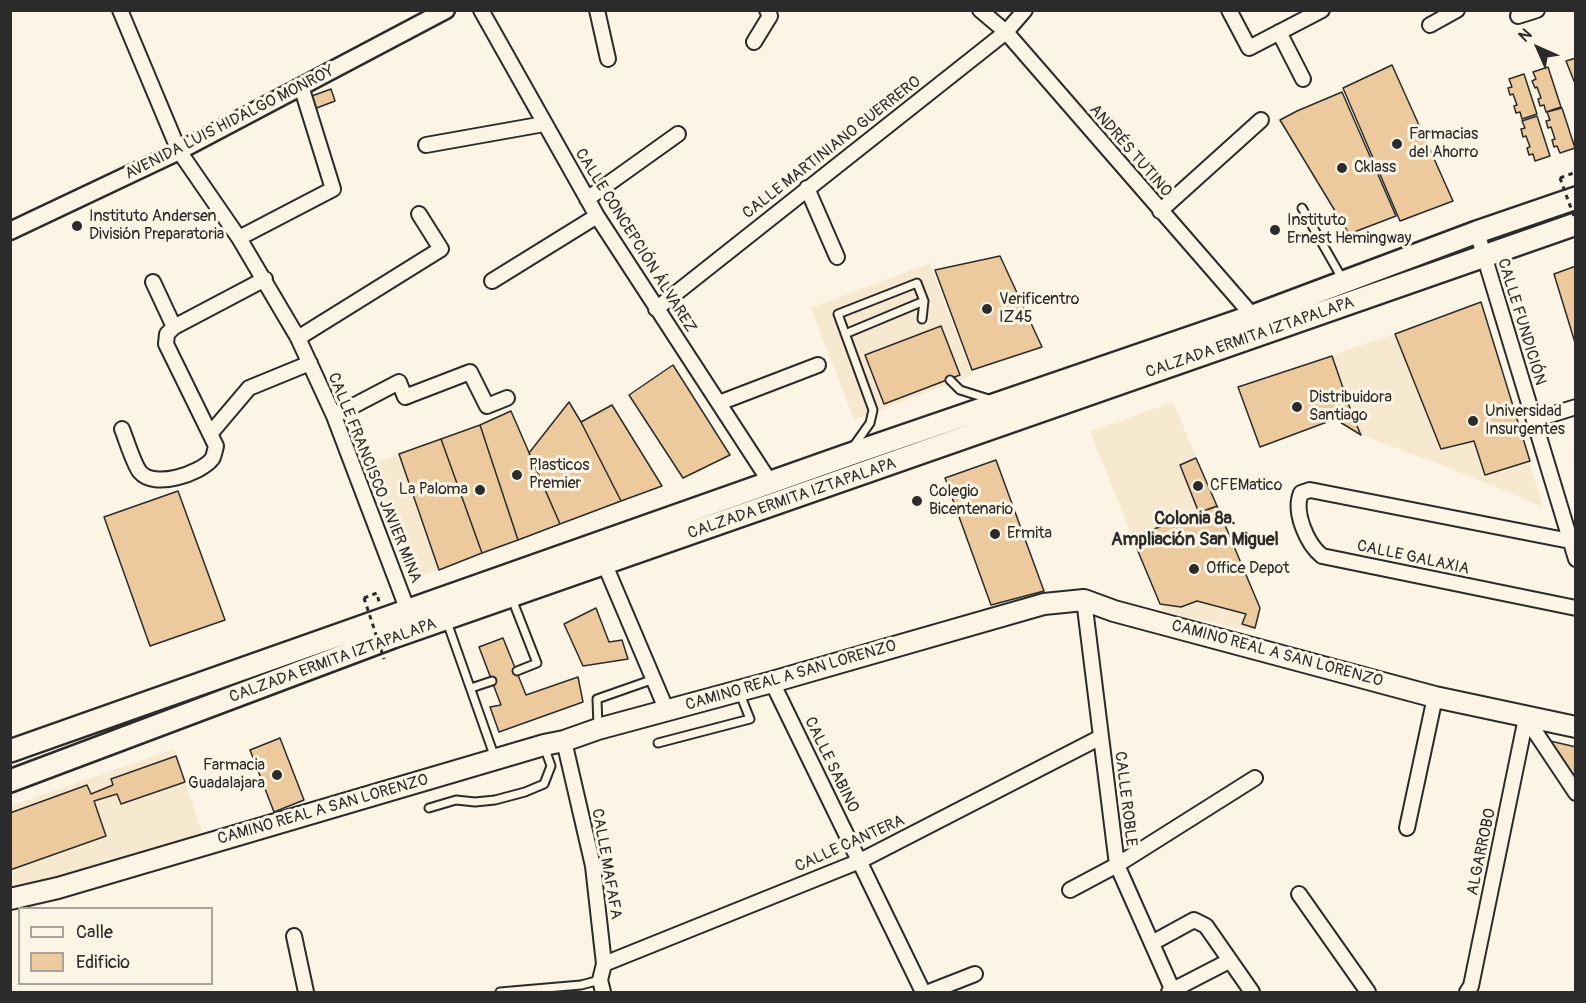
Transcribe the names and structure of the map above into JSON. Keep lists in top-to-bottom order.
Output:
{
  "streets": {
    "main road": ["CALZADA ERMITA IZTAPALAPA", "CAMINO REAL A SAN LORENZO"],
    "street": [
      "AVENIDA LUIS HIDALGO MONROY",
      "CALLE MARTINIANO GUERRERO",
      "ANDRÉS TUTINO",
      "CALLE CONCEPCIÓN ÁLVAREZ",
      "CALLE FUNDICIÓN",
      "CALLE FRANCISCO JAVIER MINA",
      "CALLE GALAXIA",
      "CALLE SABINO",
      "CALLE ROBLE",
      "CALLE CANTERA",
      "ALGARROBO",
      "CALLE MAFAFA"
    ]
  },
  "crossings": [
    ["AVENIDA LUIS HIDALGO MONROY", "CALLE FRANCISCO JAVIER MINA"],
    ["CALLE MARTINIANO GUERRERO", "ANDRÉS TUTINO"],
    ["CALLE MARTINIANO GUERRERO", "CALLE CONCEPCIÓN ÁLVAREZ"],
    ["ANDRÉS TUTINO", "CALZADA ERMITA IZTAPALAPA"],
    ["CALLE CONCEPCIÓN ÁLVAREZ", "CALZADA ERMITA IZTAPALAPA"],
    ["CALLE FUNDICIÓN", "CALZADA ERMITA IZTAPALAPA"],
    ["CALLE FUNDICIÓN", "CALLE GALAXIA"],
    ["CALZADA ERMITA IZTAPALAPA", "CALLE FRANCISCO JAVIER MINA"],
    ["CAMINO REAL A SAN LORENZO", "CALLE SABINO"],
    ["CAMINO REAL A SAN LORENZO", "CALLE ROBLE"],
    ["CAMINO REAL A SAN LORENZO", "ALGARROBO"],
    ["CAMINO REAL A SAN LORENZO", "CALLE MAFAFA"],
    ["CALLE SABINO", "CALLE CANTERA"],
    ["CALLE ROBLE", "CALLE CANTERA"],
    ["CALLE CANTERA", "CALLE MAFAFA"]
  ],
  "districts": ["Colonia 8a. Ampliación San Miguel"],
  "places": [
    "Farmacias del Ahorro",
    "Cklass",
    "Instituto Andersen División Preparatoria",
    "Instituto Ernest Hemingway",
    "Verificentro IZ45",
    "Distribuidora Santiago",
    "Universidad Insurgentes",
    "Plasticos Premier",
    "CFEMatico",
    "La Paloma",
    "Colegio Bicentenario",
    "Ermita",
    "Office Depot",
    "Farmacia Guadalajara"
  ],
  "legend": ["Calle", "Edificio"],
  "north": "top left"
}
